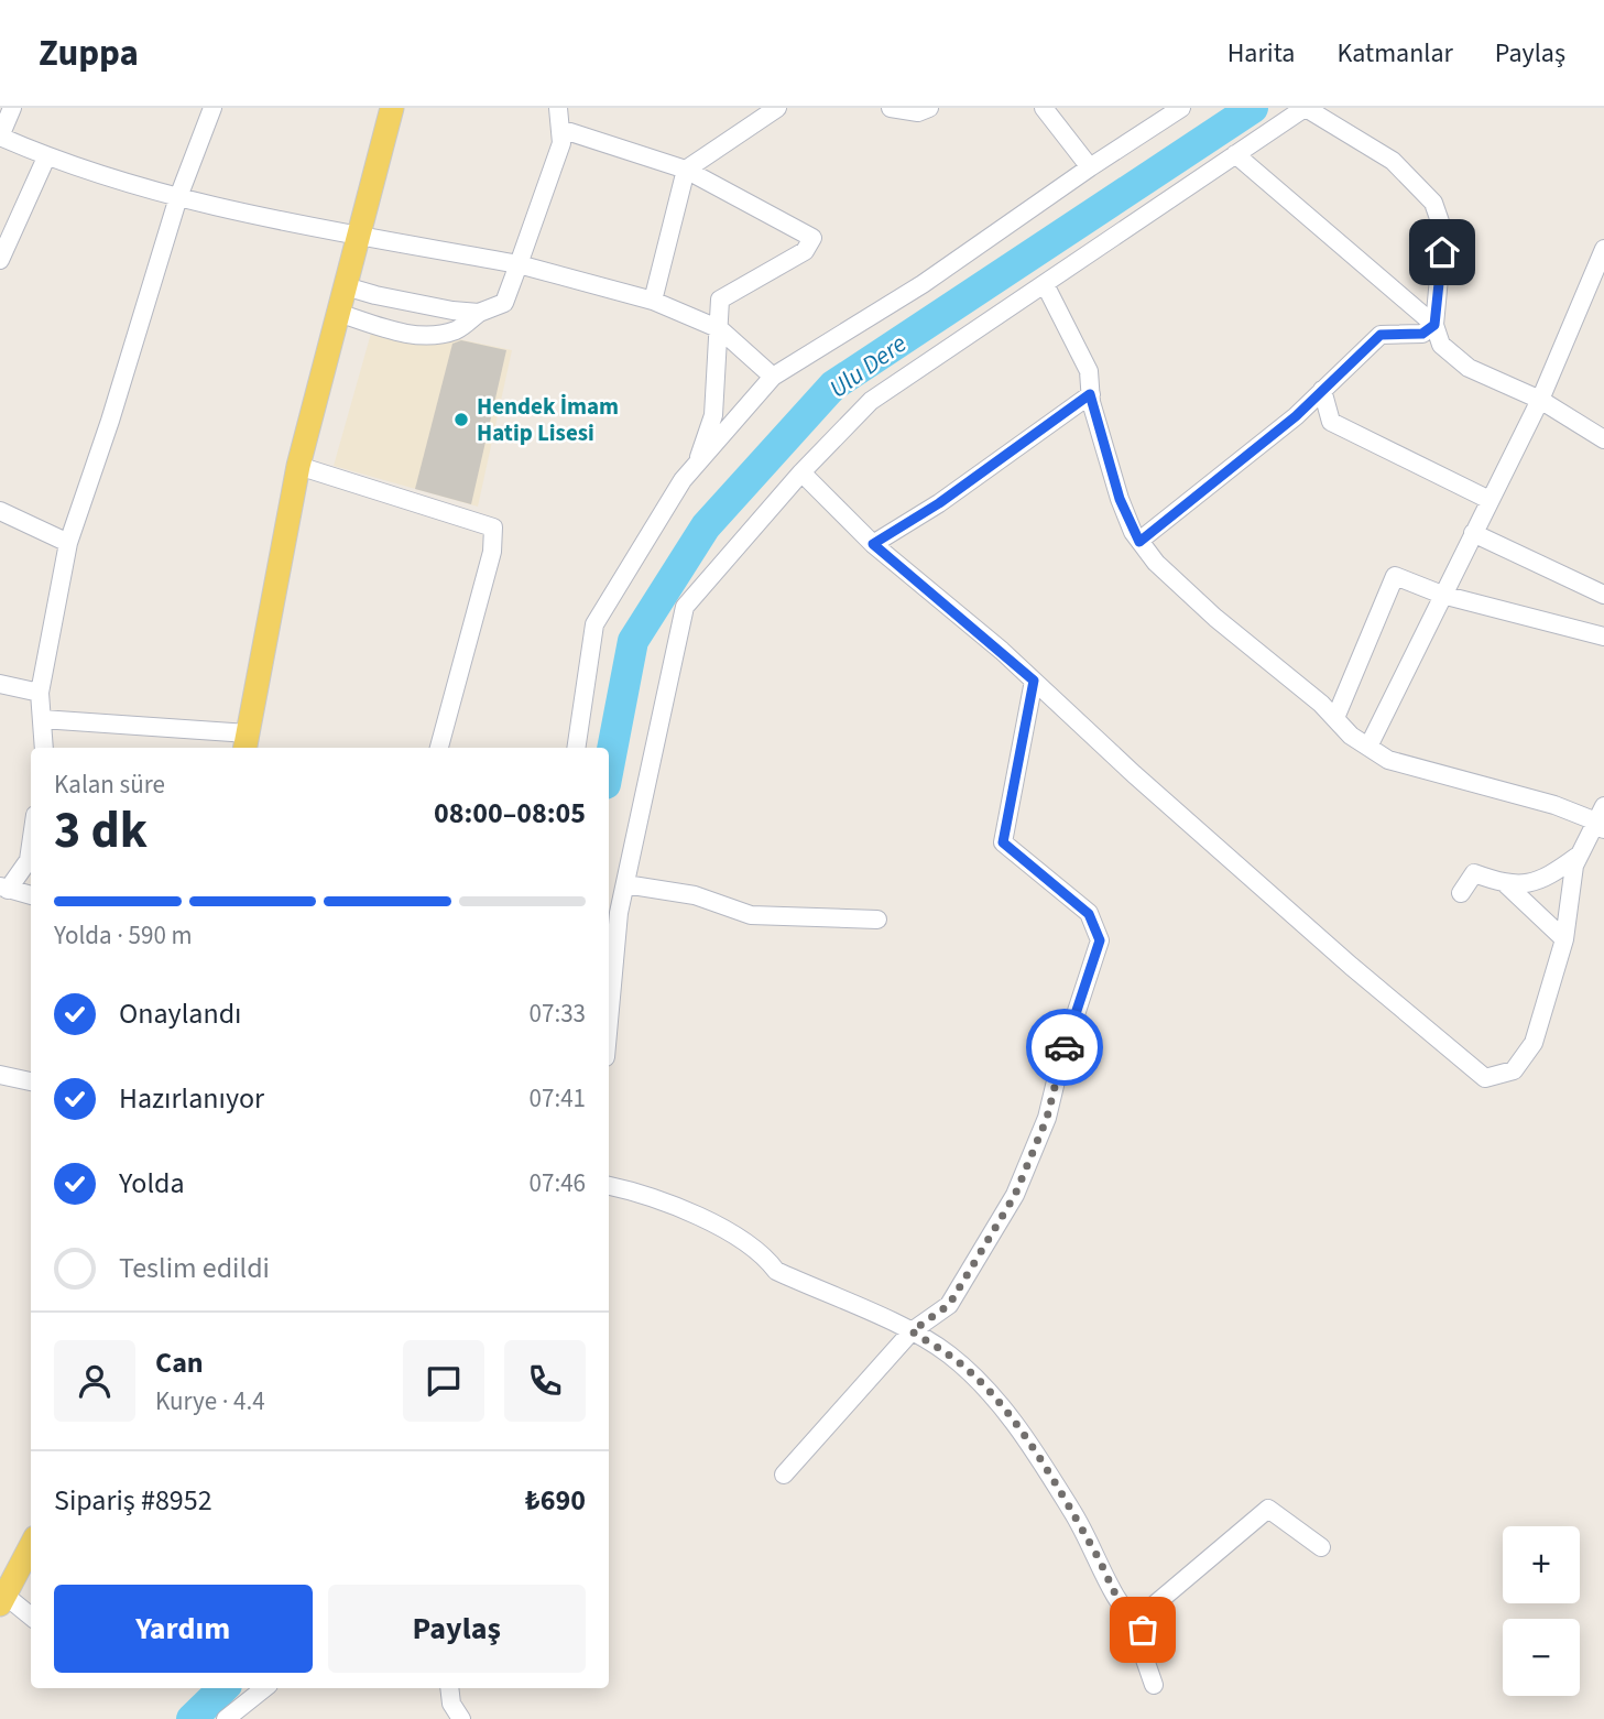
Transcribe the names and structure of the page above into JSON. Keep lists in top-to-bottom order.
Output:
{
  "water": ["Ulu Dere"],
  "places": ["Hendek İmam Hatip Lisesi"],
  "page": {
    "header": "Zuppa",
    "nav": ["Harita", "Katmanlar", "Paylaş"],
    "heading": ["3 dk", "Kalan süre", "08:00–08:05"],
    "panel": [
      "Can",
      "Kurye · 4.4",
      "Sipariş #8952",
      "₺690"
    ],
    "bar": "Yolda · 590 m",
    "list": [
      ["Onaylandı", "07:33"],
      ["Hazırlanıyor", "07:41"],
      ["Yolda", "07:46"],
      "Teslim edildi"
    ],
    "map_buttons": ["+", "−"],
    "buttons": ["Yardım", "Paylaş"]
  }
}
